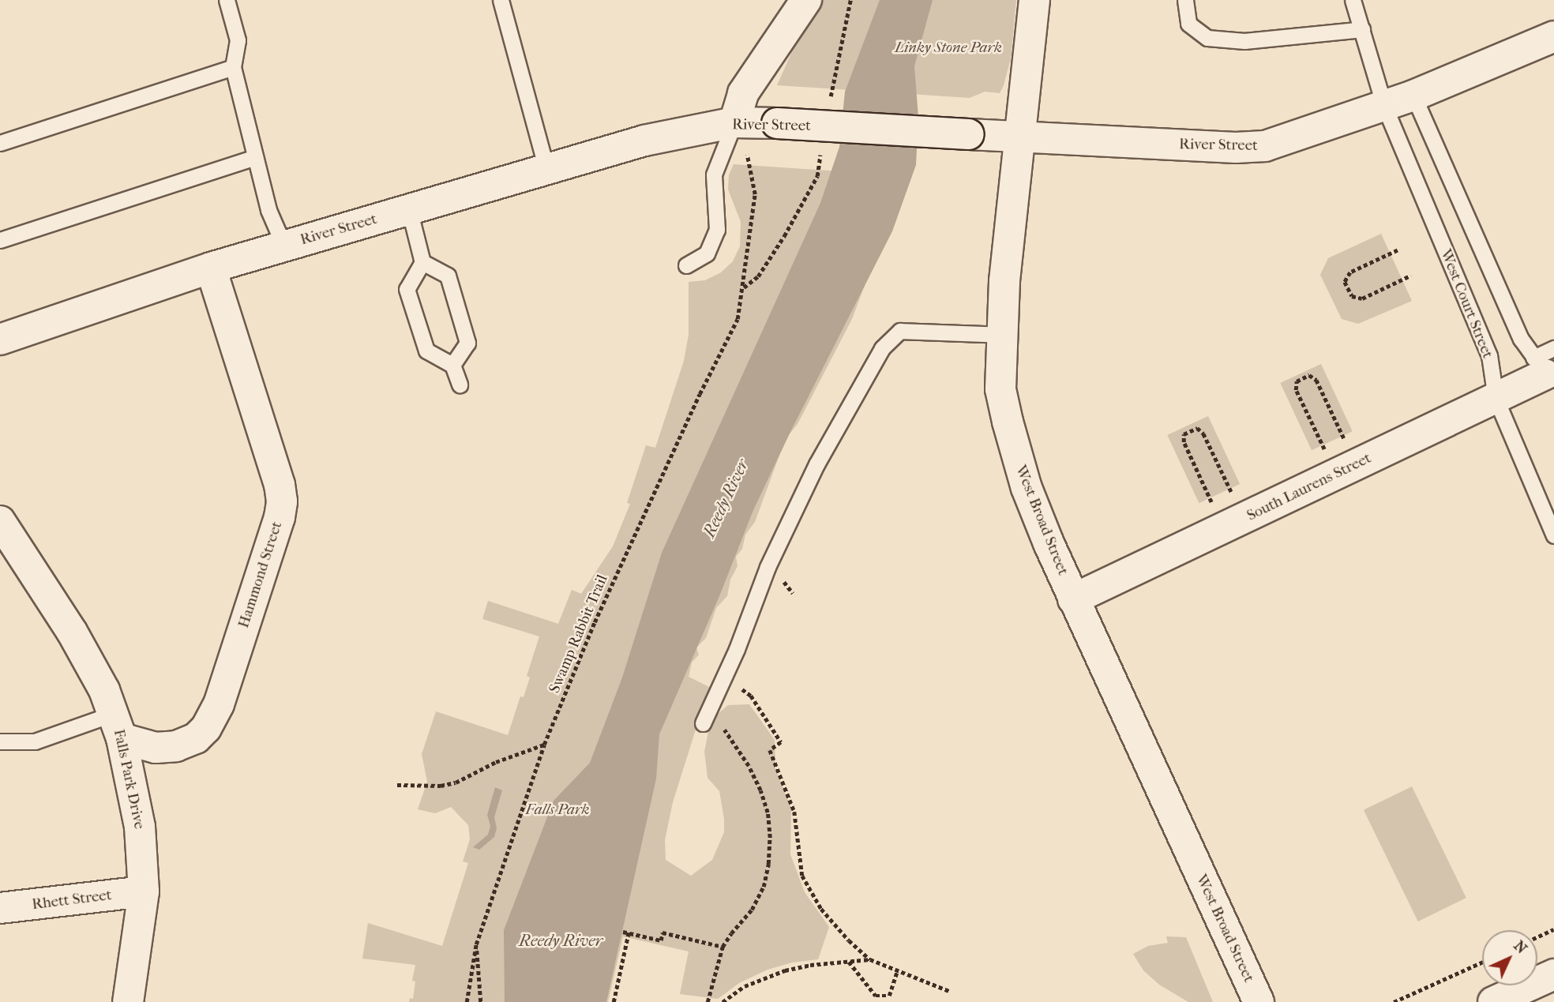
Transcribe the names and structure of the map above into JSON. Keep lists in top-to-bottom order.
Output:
{
  "streets": {
    "street": [
      "River Street",
      "South Laurens Street",
      "West Broad Street",
      "Hammond Street",
      "Falls Park Drive",
      "Rhett Street"
    ],
    "lane": ["West Court Street"],
    "path": ["Swamp Rabbit Trail"]
  },
  "crossings": [
    ["River Street", "West Court Street"],
    ["River Street", "West Broad Street"],
    ["River Street", "Hammond Street"],
    ["West Court Street", "South Laurens Street"],
    ["South Laurens Street", "West Broad Street"],
    ["Hammond Street", "Falls Park Drive"],
    ["Falls Park Drive", "Rhett Street"]
  ],
  "water": ["Reedy River"],
  "parks": ["Linky Stone Park", "Falls Park"],
  "north": "top right"
}
